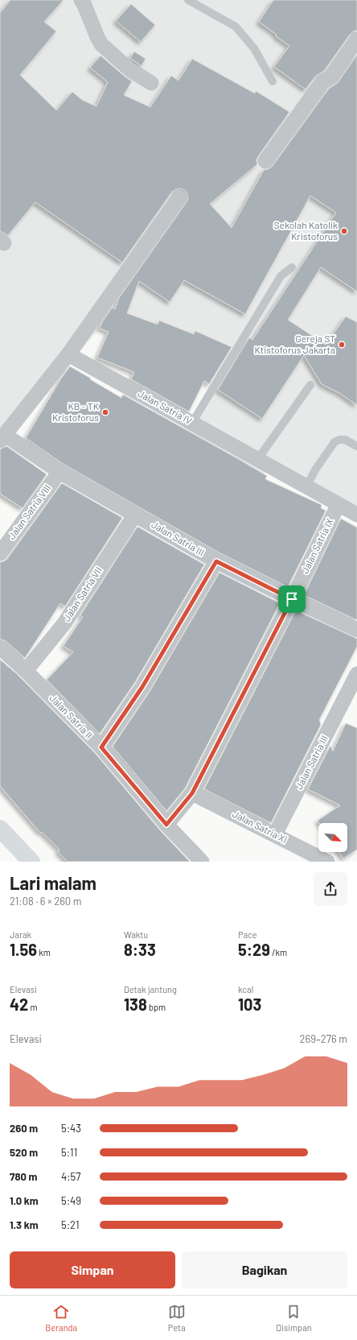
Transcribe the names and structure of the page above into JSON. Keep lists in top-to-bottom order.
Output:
{
  "streets": {
    "street": [
      "Jalan Satria IV",
      "Jalan Satria VIII",
      "Jalan Satria III",
      "Jalan Satria IX",
      "Jalan Satria VII",
      "Jalan Satria II",
      "Jalan Satria XI"
    ]
  },
  "crossings": [
    ["Jalan Satria IV", "Jalan Satria IX"],
    ["Jalan Satria VIII", "Jalan Satria III"],
    ["Jalan Satria III", "Jalan Satria IX"],
    ["Jalan Satria III", "Jalan Satria VII"],
    ["Jalan Satria III", "Jalan Satria XI"],
    ["Jalan Satria IX", "Jalan Satria II"],
    ["Jalan Satria IX", "Jalan Satria XI"],
    ["Jalan Satria VII", "Jalan Satria II"]
  ],
  "places": ["Sekolah Katolik Kristoforus", "Gereja ST Ktistoforus Jakarta", "KB - TK Kristoforus"],
  "north": "bottom right",
  "page": {
    "heading": ["Lari malam", "21:08 · 6 × 260 m"],
    "stats": [
      ["Jarak", "1.56 km"],
      ["Waktu", "8:33"],
      ["Pace", "5:29 /km"],
      ["Elevasi", "42 m"],
      ["Detak jantung", "138 bpm"],
      ["kcal", "103"]
    ],
    "chart": ["Elevasi", "269–276 m"],
    "list": [
      {
        "name": "260 m",
        "note": "5:43"
      },
      {
        "name": "520 m",
        "note": "5:11"
      },
      {
        "name": "780 m",
        "note": "4:57"
      },
      {
        "name": "1.0 km",
        "note": "5:49"
      },
      {
        "name": "1.3 km",
        "note": "5:21"
      }
    ],
    "buttons": ["Simpan", "Bagikan"],
    "tabs": ["Beranda", "Peta", "Disimpan"]
  }
}
